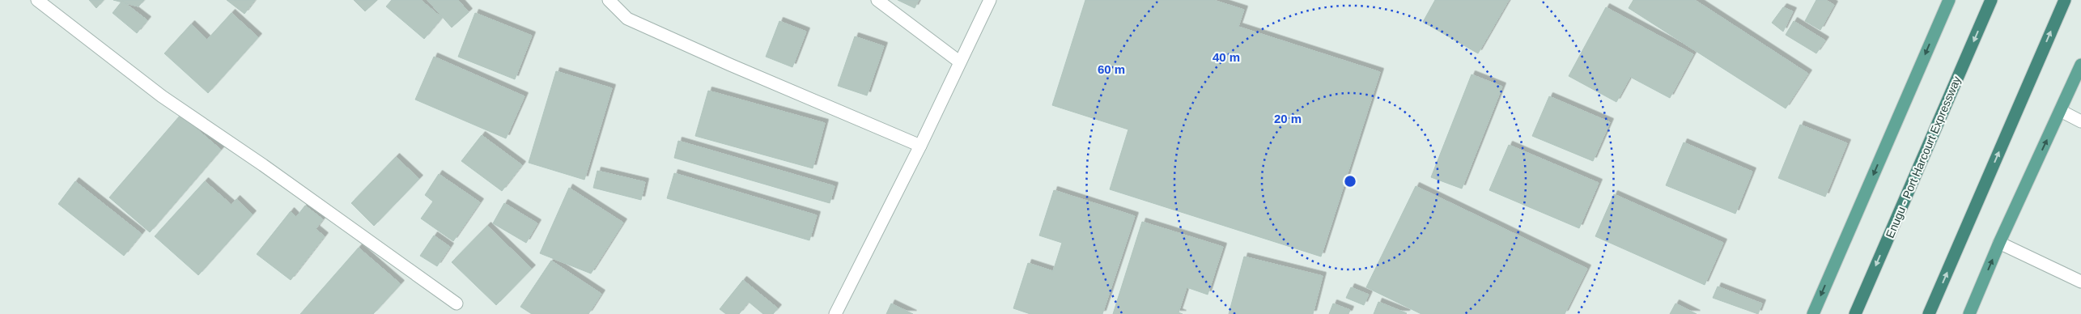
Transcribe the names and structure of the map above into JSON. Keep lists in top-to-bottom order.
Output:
{
  "streets": {
    "highway": ["Enugu - Port Harcourt Expressway"]
  },
  "rings": ["40 m", "60 m", "20 m"]
}
